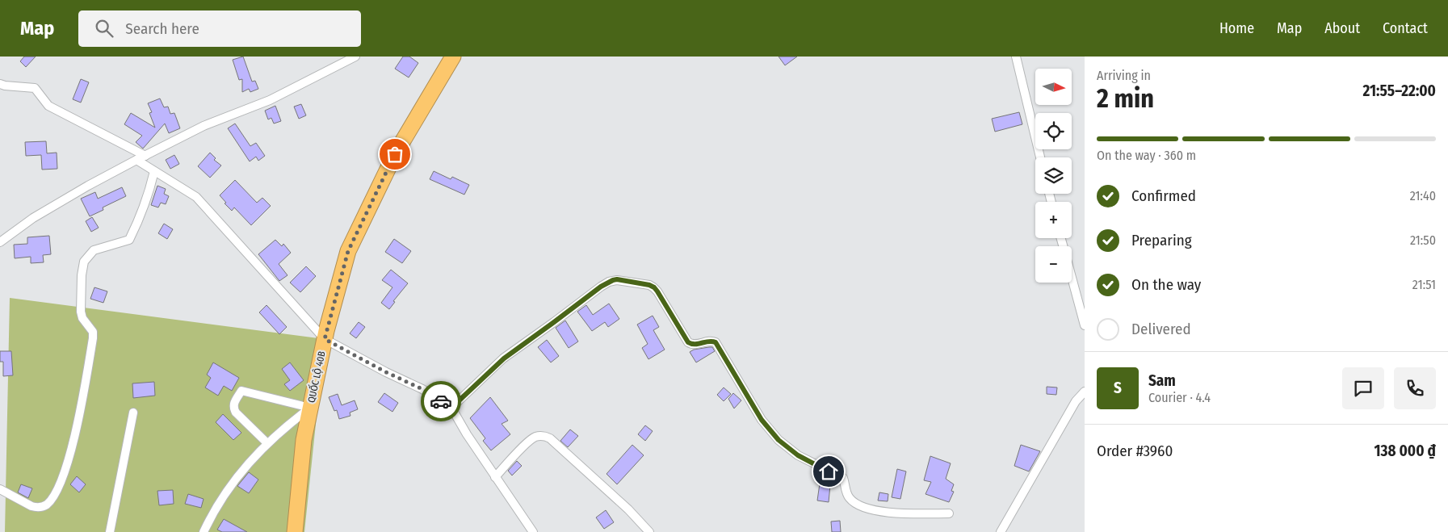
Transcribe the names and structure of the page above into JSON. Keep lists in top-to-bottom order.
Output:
{
  "streets": {
    "highway": ["QUỐC LỘ 40B"]
  },
  "north": "right",
  "page": {
    "header": "Map",
    "search": "Search here",
    "nav": [
      "Home",
      "Map",
      "About",
      "Contact"
    ],
    "heading": ["2 min", "Arriving in", "21:55–22:00"],
    "panel": [
      "Sam",
      "Courier · 4.4",
      "Order #3960",
      "138 000 ₫"
    ],
    "map_buttons": ["+", "−"],
    "bar": "On the way · 360 m",
    "list": [
      ["Confirmed", "21:40"],
      ["Preparing", "21:50"],
      ["On the way", "21:51"],
      "Delivered"
    ],
    "round": "S"
  }
}
